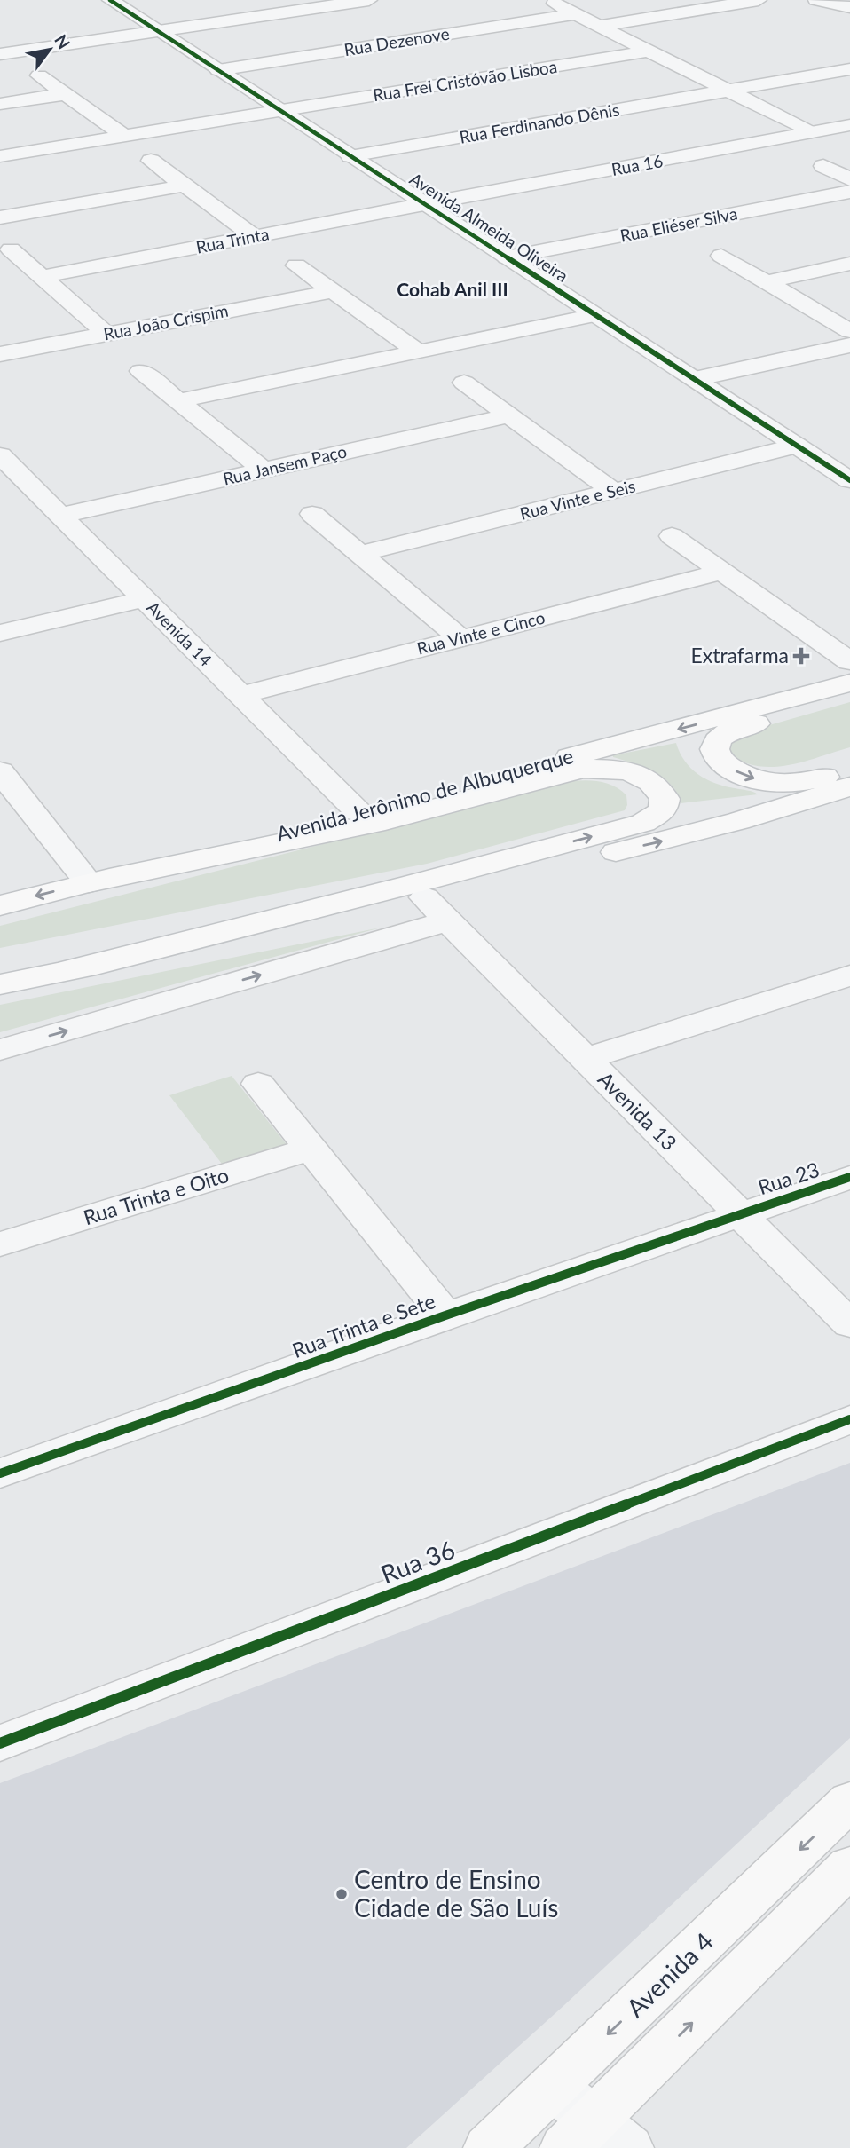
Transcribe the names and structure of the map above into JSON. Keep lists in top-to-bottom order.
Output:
{
  "streets": {
    "main road": ["Avenida Jerônimo de Albuquerque", "Avenida 4"],
    "street": [
      "Rua Dezenove",
      "Rua Frei Cristóvão Lisboa",
      "Rua Ferdinando Dênis",
      "Rua 16",
      "Rua Eliéser Silva",
      "Avenida Almeida Oliveira",
      "Rua Trinta",
      "Rua João Crispim",
      "Rua Jansem Paço",
      "Rua Vinte e Seis",
      "Rua Vinte e Cinco",
      "Avenida 14",
      "Avenida 13",
      "Rua 23",
      "Rua Trinta e Oito",
      "Rua Trinta e Sete",
      "Rua 36"
    ]
  },
  "crossings": [
    ["Rua Dezenove", "Avenida Almeida Oliveira"],
    ["Rua Frei Cristóvão Lisboa", "Avenida Almeida Oliveira"],
    ["Rua Ferdinando Dênis", "Avenida Almeida Oliveira"],
    ["Rua 16", "Avenida Almeida Oliveira"],
    ["Rua 16", "Rua Trinta"],
    ["Rua Eliéser Silva", "Avenida Almeida Oliveira"],
    ["Avenida Almeida Oliveira", "Rua Trinta"],
    ["Avenida Almeida Oliveira", "Rua Vinte e Seis"],
    ["Rua Jansem Paço", "Avenida 14"],
    ["Rua Vinte e Cinco", "Avenida 14"],
    ["Avenida 14", "Avenida Jerônimo de Albuquerque"],
    ["Avenida 13", "Rua 23"],
    ["Avenida 13", "Rua Trinta e Sete"],
    ["Rua 23", "Rua Trinta e Sete"]
  ],
  "districts": ["Cohab Anil III"],
  "places": {
    "health": ["Extrafarma"],
    "other": ["Centro de Ensino Cidade de São Luís"]
  },
  "north": "top right"
}
